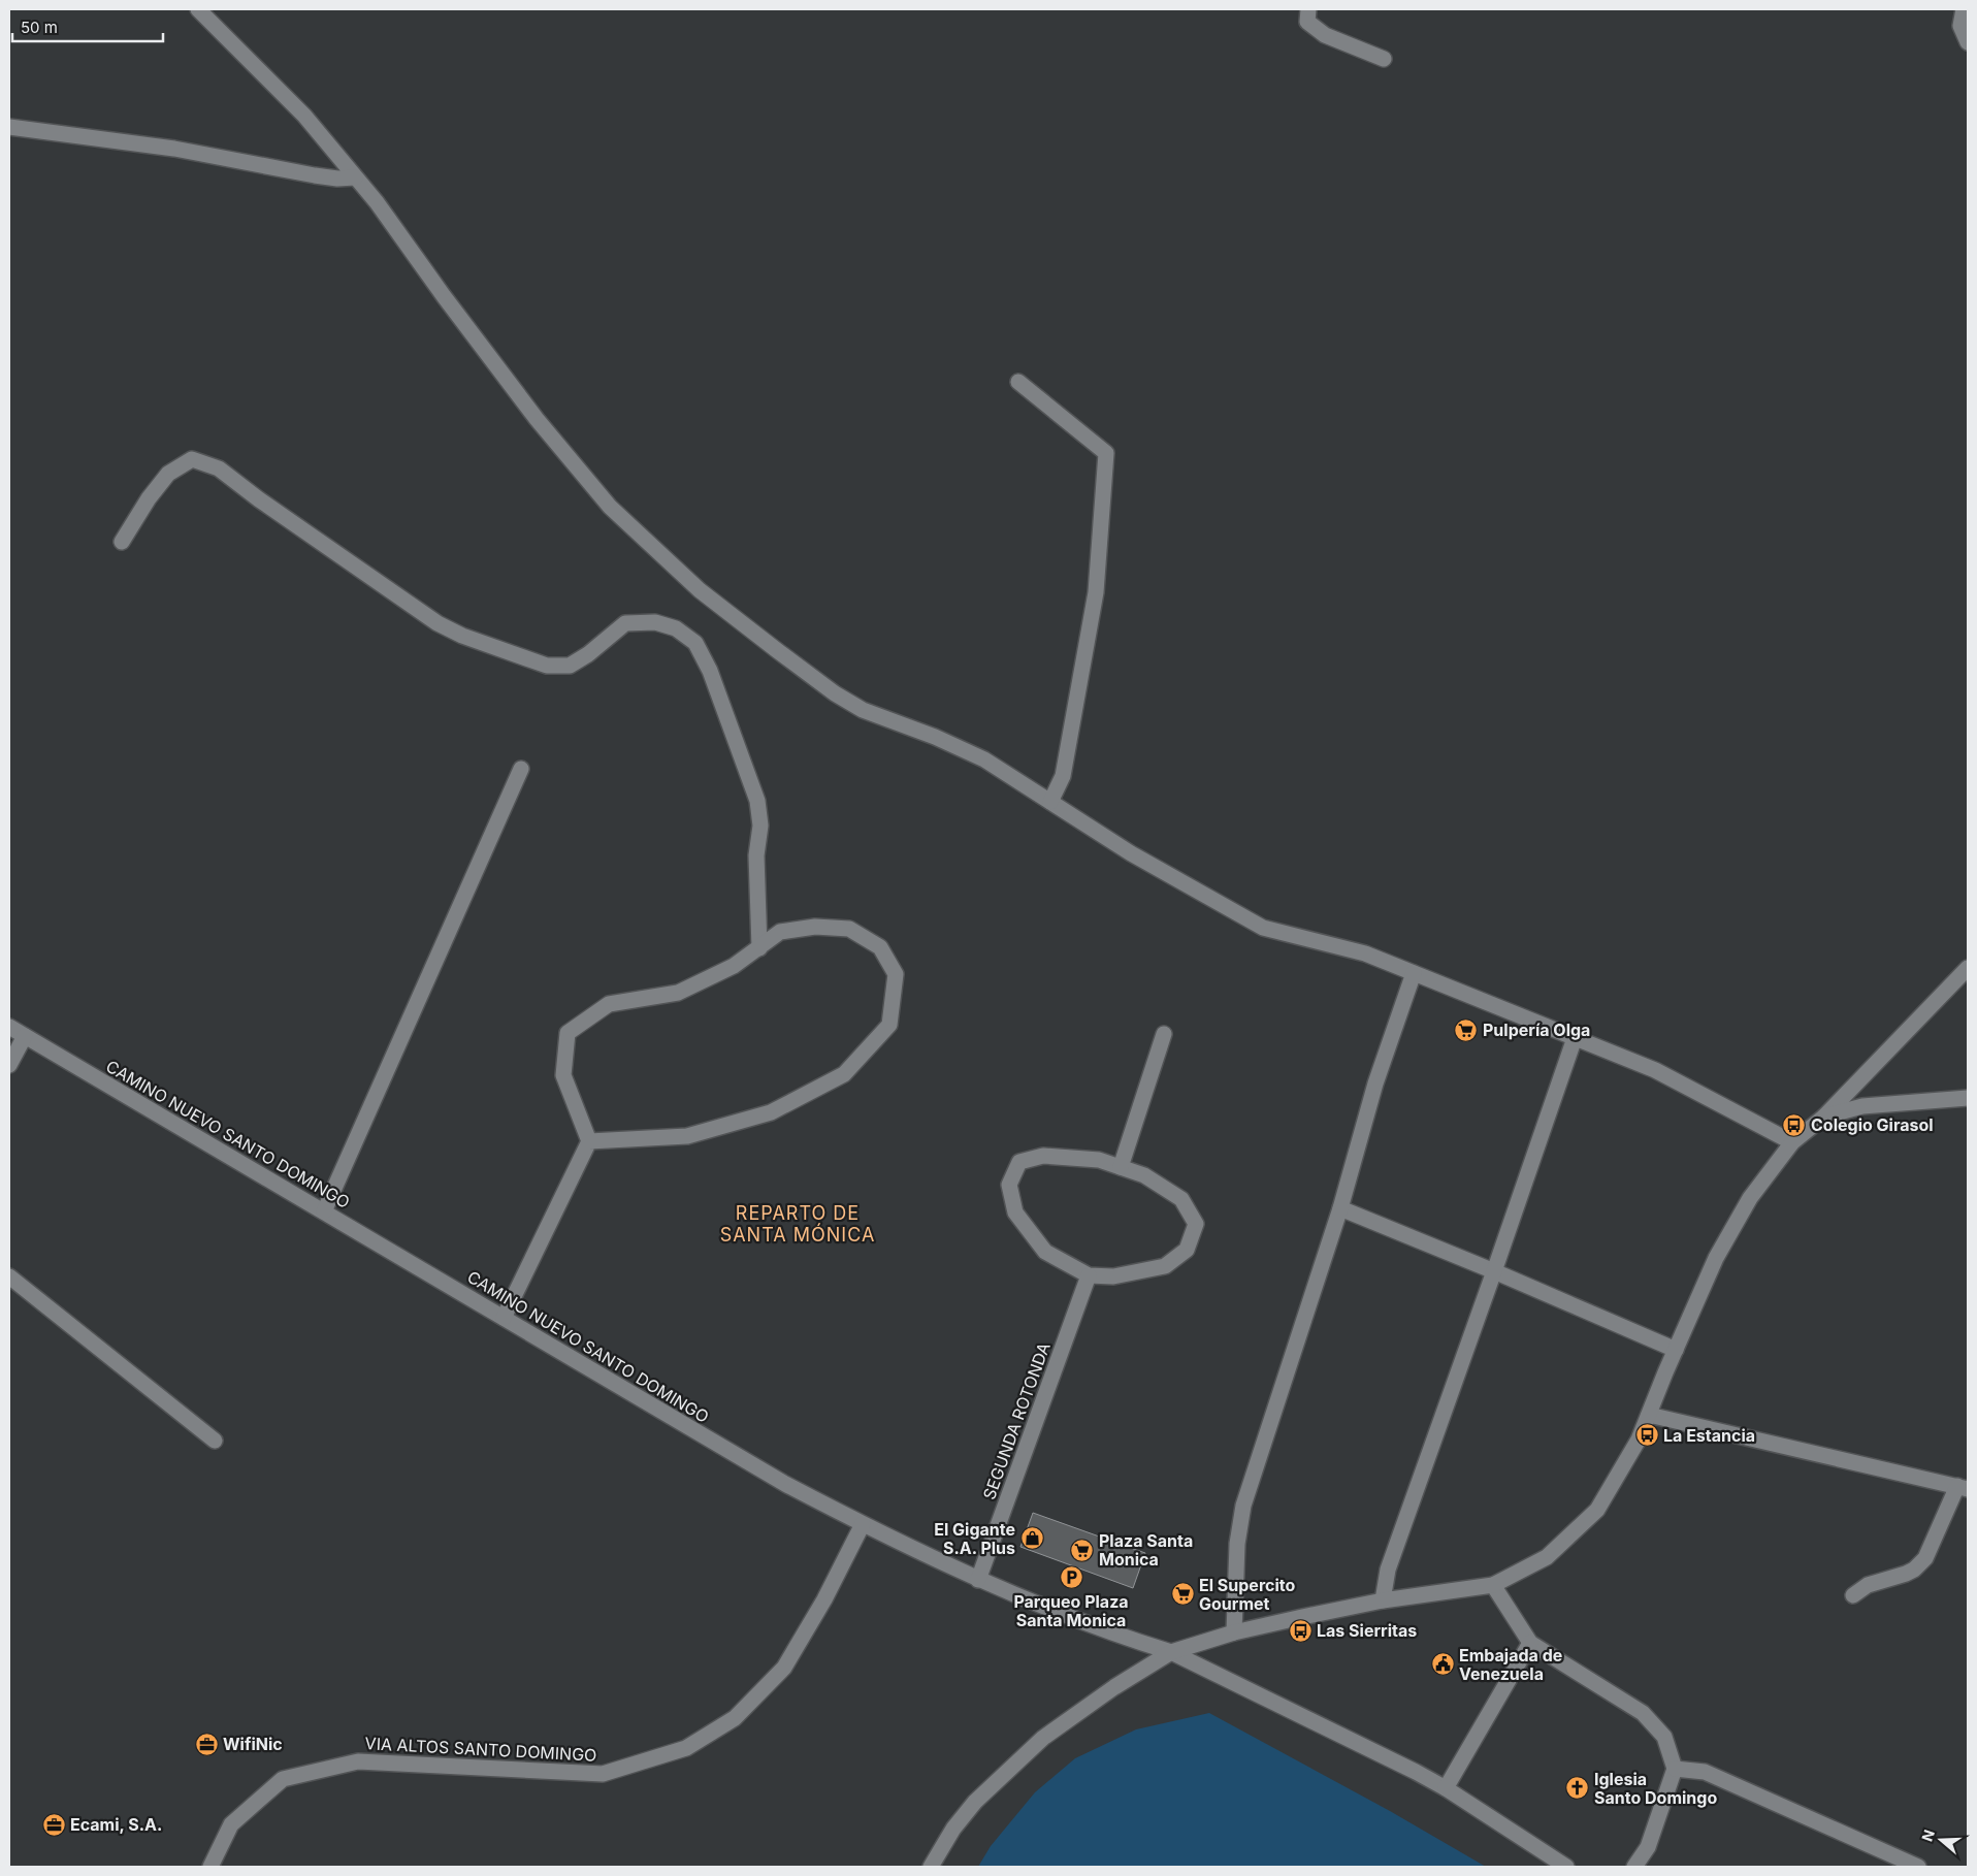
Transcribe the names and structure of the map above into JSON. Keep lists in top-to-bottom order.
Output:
{
  "streets": {
    "street": ["CAMINO NUEVO SANTO DOMINGO", "SEGUNDA ROTONDA", "VIA ALTOS SANTO DOMINGO"]
  },
  "crossings": [
    ["CAMINO NUEVO SANTO DOMINGO", "SEGUNDA ROTONDA"],
    ["CAMINO NUEVO SANTO DOMINGO", "VIA ALTOS SANTO DOMINGO"]
  ],
  "districts": ["REPARTO DE SANTA MÓNICA"],
  "places": {
    "supermarket": ["Pulpería Olga", "Plaza Santa Monica", "El Supercito Gourmet"],
    "bus stop": ["Colegio Girasol", "La Estancia", "Las Sierritas"],
    "shop": ["El Gigante S.A. Plus"],
    "parking": ["Parqueo Plaza Santa Monica"],
    "public building": ["Embajada de Venezuela"],
    "office": ["WifiNic", "Ecami, S.A."],
    "church": ["Iglesia Santo Domingo"]
  },
  "scale_bar": "50 m",
  "north": "left"
}
